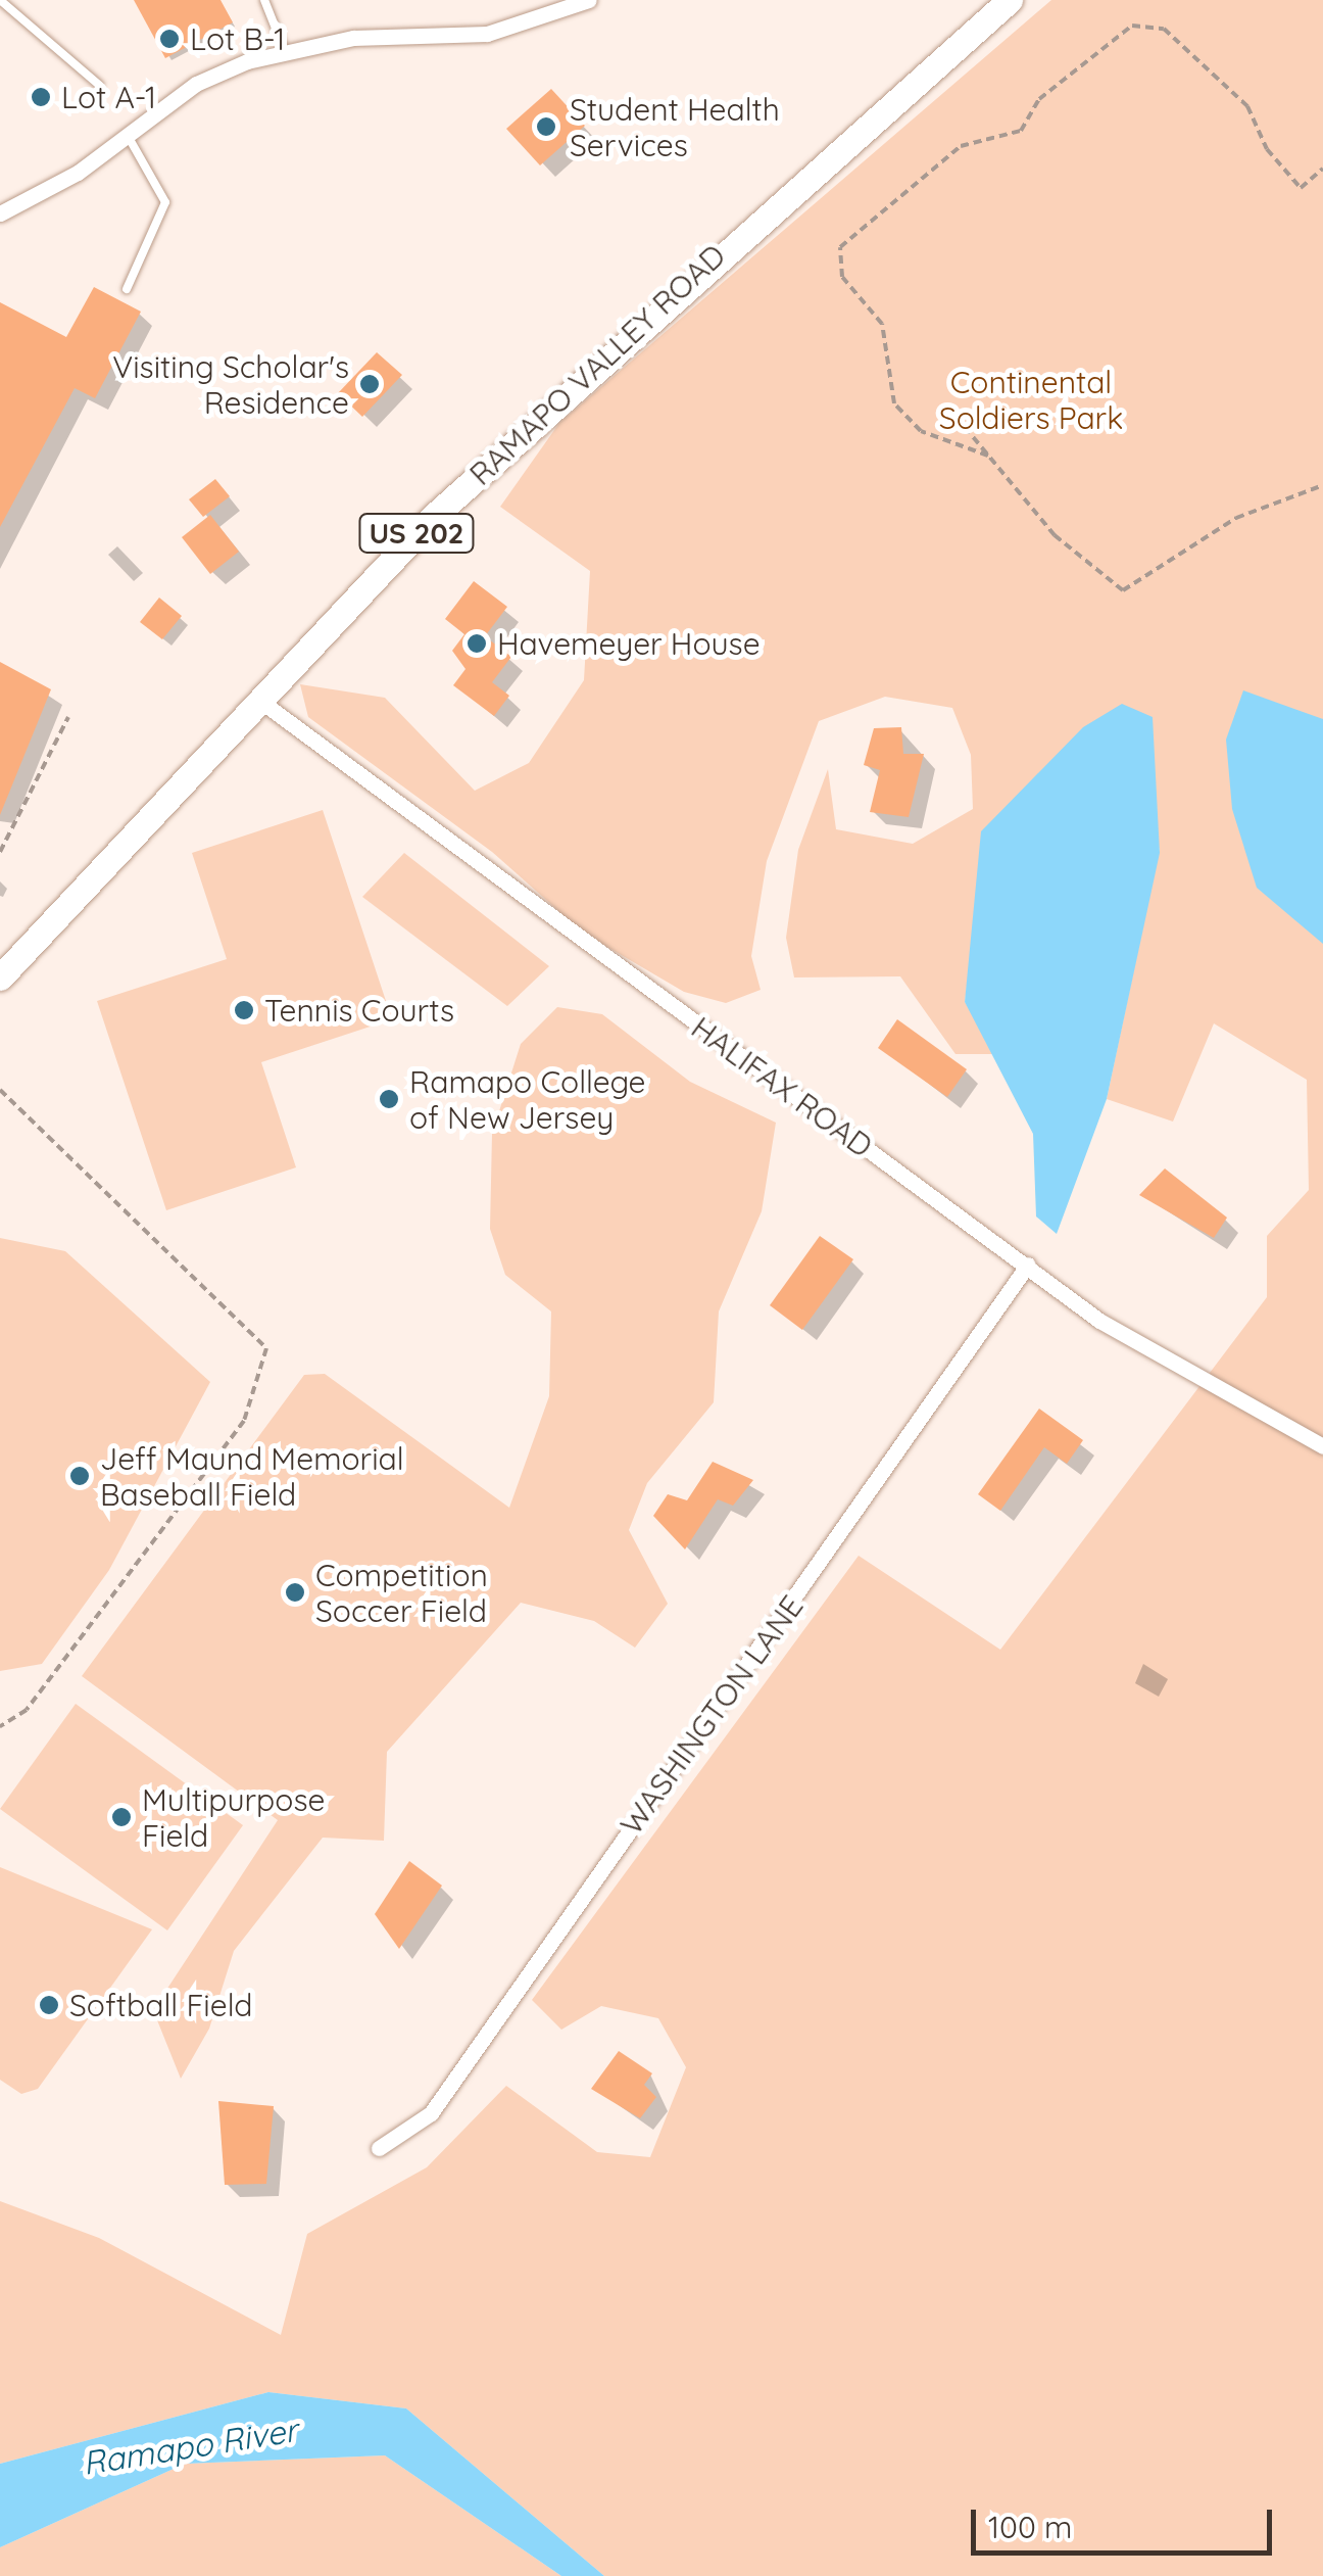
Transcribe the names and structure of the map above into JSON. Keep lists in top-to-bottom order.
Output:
{
  "streets": {
    "main road": ["RAMAPO VALLEY ROAD", "US 202"],
    "street": ["HALIFAX ROAD", "WASHINGTON LANE"]
  },
  "crossings": [
    ["RAMAPO VALLEY ROAD", "HALIFAX ROAD"],
    ["HALIFAX ROAD", "WASHINGTON LANE"]
  ],
  "water": ["Ramapo River"],
  "parks": ["Continental Soldiers Park"],
  "places": [
    "Lot B-1",
    "Lot A-1",
    "Student Health Services",
    "Visiting Scholar's Residence",
    "Havemeyer House",
    "Tennis Courts",
    "Ramapo College of New Jersey",
    "Jeff Maund Memorial Baseball Field",
    "Competition Soccer Field",
    "Multipurpose Field",
    "Softball Field"
  ],
  "scale_bar": "100 m"
}
